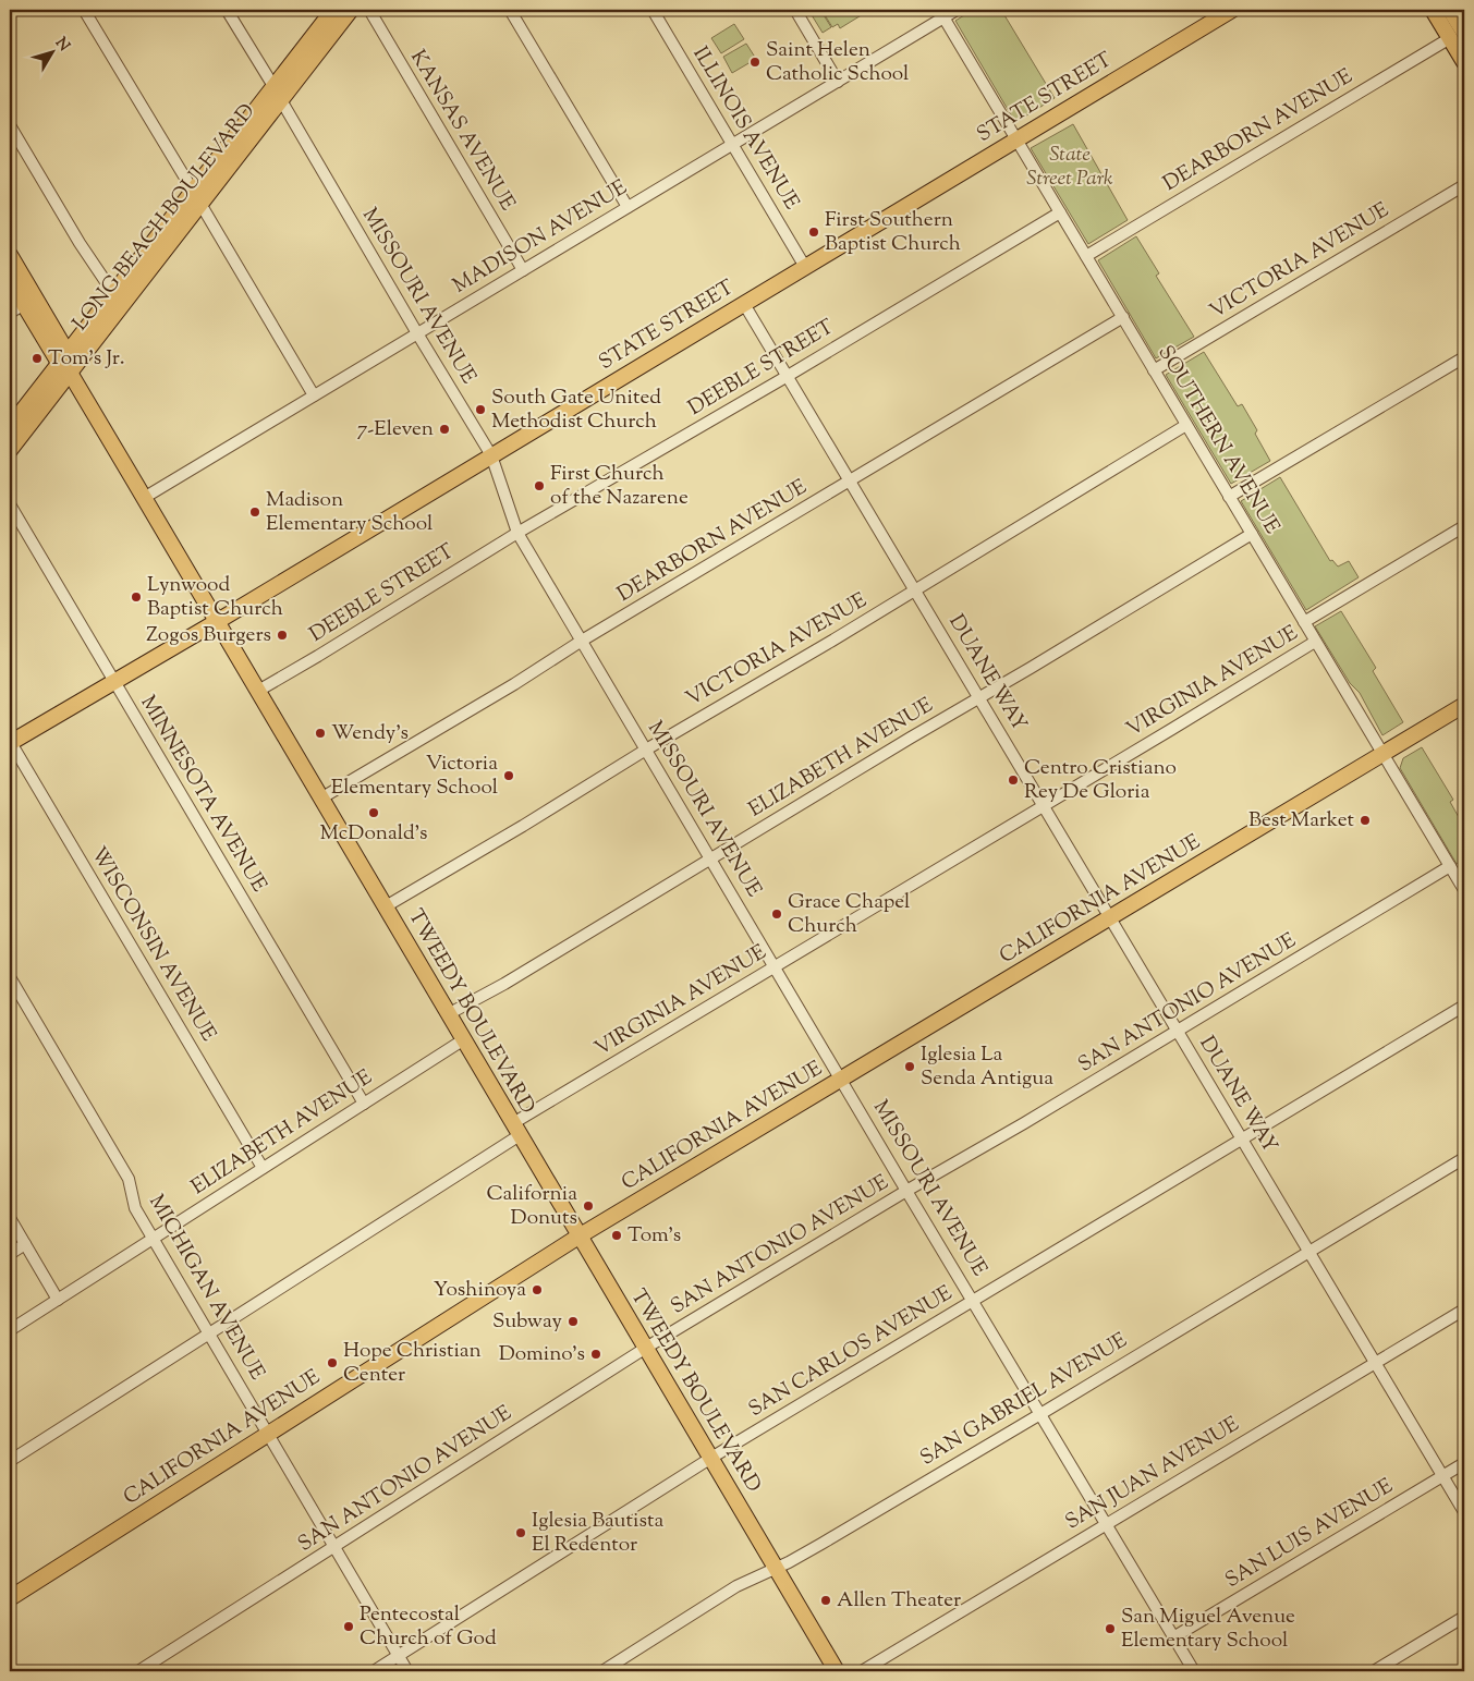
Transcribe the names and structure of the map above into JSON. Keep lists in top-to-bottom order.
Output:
{
  "streets": {
    "main road": [
      "STATE STREET",
      "LONG BEACH BOULEVARD",
      "CALIFORNIA AVENUE",
      "TWEEDY BOULEVARD"
    ],
    "street": [
      "ILLINOIS AVENUE",
      "KANSAS AVENUE",
      "DEARBORN AVENUE",
      "MADISON AVENUE",
      "VICTORIA AVENUE",
      "MISSOURI AVENUE",
      "DEEBLE STREET",
      "SOUTHERN AVENUE",
      "DUANE WAY",
      "VIRGINIA AVENUE",
      "ELIZABETH AVENUE",
      "MINNESOTA AVENUE",
      "WISCONSIN AVENUE",
      "SAN ANTONIO AVENUE",
      "MICHIGAN AVENUE",
      "SAN CARLOS AVENUE",
      "SAN GABRIEL AVENUE",
      "SAN JUAN AVENUE",
      "SAN LUIS AVENUE"
    ]
  },
  "crossings": [
    ["STATE STREET", "ILLINOIS AVENUE"],
    ["STATE STREET", "MISSOURI AVENUE"],
    ["STATE STREET", "SOUTHERN AVENUE"],
    ["STATE STREET", "DUANE WAY"],
    ["STATE STREET", "MINNESOTA AVENUE"],
    ["STATE STREET", "WISCONSIN AVENUE"],
    ["STATE STREET", "TWEEDY BOULEVARD"],
    ["ILLINOIS AVENUE", "MADISON AVENUE"],
    ["KANSAS AVENUE", "MADISON AVENUE"],
    ["DEARBORN AVENUE", "MISSOURI AVENUE"],
    ["DEARBORN AVENUE", "SOUTHERN AVENUE"],
    ["DEARBORN AVENUE", "DUANE WAY"],
    ["DEARBORN AVENUE", "TWEEDY BOULEVARD"],
    ["LONG BEACH BOULEVARD", "MISSOURI AVENUE"],
    ["LONG BEACH BOULEVARD", "TWEEDY BOULEVARD"],
    ["MADISON AVENUE", "MISSOURI AVENUE"],
    ["MADISON AVENUE", "SOUTHERN AVENUE"],
    ["MADISON AVENUE", "TWEEDY BOULEVARD"],
    ["VICTORIA AVENUE", "MISSOURI AVENUE"],
    ["VICTORIA AVENUE", "SOUTHERN AVENUE"],
    ["VICTORIA AVENUE", "DUANE WAY"],
    ["VICTORIA AVENUE", "TWEEDY BOULEVARD"],
    ["MISSOURI AVENUE", "DEEBLE STREET"],
    ["MISSOURI AVENUE", "VIRGINIA AVENUE"],
    ["MISSOURI AVENUE", "ELIZABETH AVENUE"],
    ["MISSOURI AVENUE", "CALIFORNIA AVENUE"],
    ["MISSOURI AVENUE", "SAN ANTONIO AVENUE"],
    ["MISSOURI AVENUE", "SAN CARLOS AVENUE"],
    ["MISSOURI AVENUE", "SAN GABRIEL AVENUE"],
    ["MISSOURI AVENUE", "SAN JUAN AVENUE"],
    ["MISSOURI AVENUE", "SAN LUIS AVENUE"],
    ["DEEBLE STREET", "SOUTHERN AVENUE"],
    ["DEEBLE STREET", "DUANE WAY"],
    ["DEEBLE STREET", "TWEEDY BOULEVARD"],
    ["SOUTHERN AVENUE", "VIRGINIA AVENUE"],
    ["SOUTHERN AVENUE", "ELIZABETH AVENUE"],
    ["SOUTHERN AVENUE", "CALIFORNIA AVENUE"],
    ["SOUTHERN AVENUE", "SAN ANTONIO AVENUE"],
    ["DUANE WAY", "VIRGINIA AVENUE"],
    ["DUANE WAY", "ELIZABETH AVENUE"],
    ["DUANE WAY", "CALIFORNIA AVENUE"],
    ["DUANE WAY", "SAN ANTONIO AVENUE"],
    ["DUANE WAY", "SAN CARLOS AVENUE"],
    ["DUANE WAY", "SAN GABRIEL AVENUE"],
    ["DUANE WAY", "SAN JUAN AVENUE"],
    ["DUANE WAY", "SAN LUIS AVENUE"],
    ["VIRGINIA AVENUE", "TWEEDY BOULEVARD"],
    ["VIRGINIA AVENUE", "MICHIGAN AVENUE"],
    ["ELIZABETH AVENUE", "MINNESOTA AVENUE"],
    ["ELIZABETH AVENUE", "WISCONSIN AVENUE"],
    ["ELIZABETH AVENUE", "TWEEDY BOULEVARD"],
    ["ELIZABETH AVENUE", "MICHIGAN AVENUE"],
    ["CALIFORNIA AVENUE", "TWEEDY BOULEVARD"],
    ["CALIFORNIA AVENUE", "MICHIGAN AVENUE"],
    ["SAN ANTONIO AVENUE", "TWEEDY BOULEVARD"],
    ["SAN ANTONIO AVENUE", "MICHIGAN AVENUE"],
    ["TWEEDY BOULEVARD", "SAN CARLOS AVENUE"],
    ["TWEEDY BOULEVARD", "SAN GABRIEL AVENUE"],
    ["MICHIGAN AVENUE", "SAN CARLOS AVENUE"]
  ],
  "parks": ["State Street Park"],
  "places": [
    "Saint Helen Catholic School",
    "First Southern Baptist Church",
    "Tom's Jr.",
    "South Gate United Methodist Church",
    "7-Eleven",
    "First Church of the Nazarene",
    "Madison Elementary School",
    "Lynwood Baptist Church",
    "Zogos Burgers",
    "Wendy's",
    "Victoria Elementary School",
    "Centro Cristiano Rey De Gloria",
    "McDonald's",
    "Best Market",
    "Grace Chapel Church",
    "Iglesia La Senda Antigua",
    "California Donuts",
    "Tom's",
    "Yoshinoya",
    "Subway",
    "Domino's",
    "Hope Christian Center",
    "Iglesia Bautista El Redentor",
    "Allen Theater",
    "Pentecostal Church of God",
    "San Miguel Avenue Elementary School"
  ],
  "north": "top right"
}
